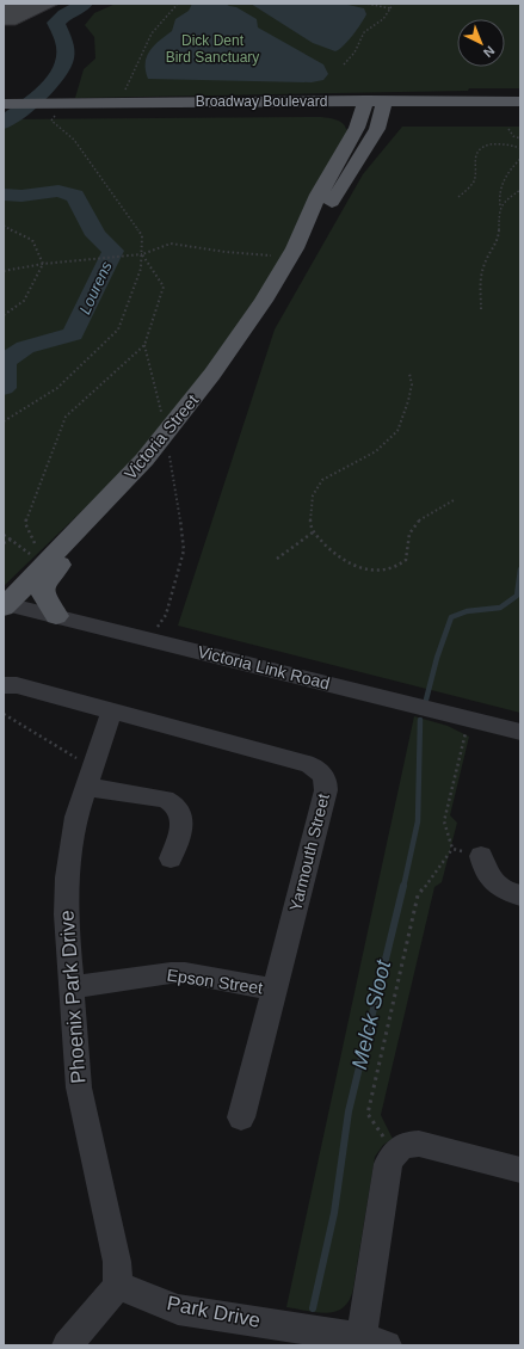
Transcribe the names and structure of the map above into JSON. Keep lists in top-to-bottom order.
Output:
{
  "streets": {
    "main road": ["Broadway Boulevard", "Victoria Street"],
    "street": [
      "Victoria Link Road",
      "Yarmouth Street",
      "Epson Street",
      "Phoenix Park Drive",
      "Park Drive"
    ]
  },
  "crossings": [
    ["Broadway Boulevard", "Victoria Street"],
    ["Victoria Street", "Victoria Link Road"],
    ["Yarmouth Street", "Epson Street"],
    ["Yarmouth Street", "Phoenix Park Drive"],
    ["Epson Street", "Phoenix Park Drive"],
    ["Phoenix Park Drive", "Park Drive"]
  ],
  "water": ["Lourens", "Melck Sloot"],
  "parks": ["Dick Dent Bird Sanctuary"],
  "north": "bottom right"
}
